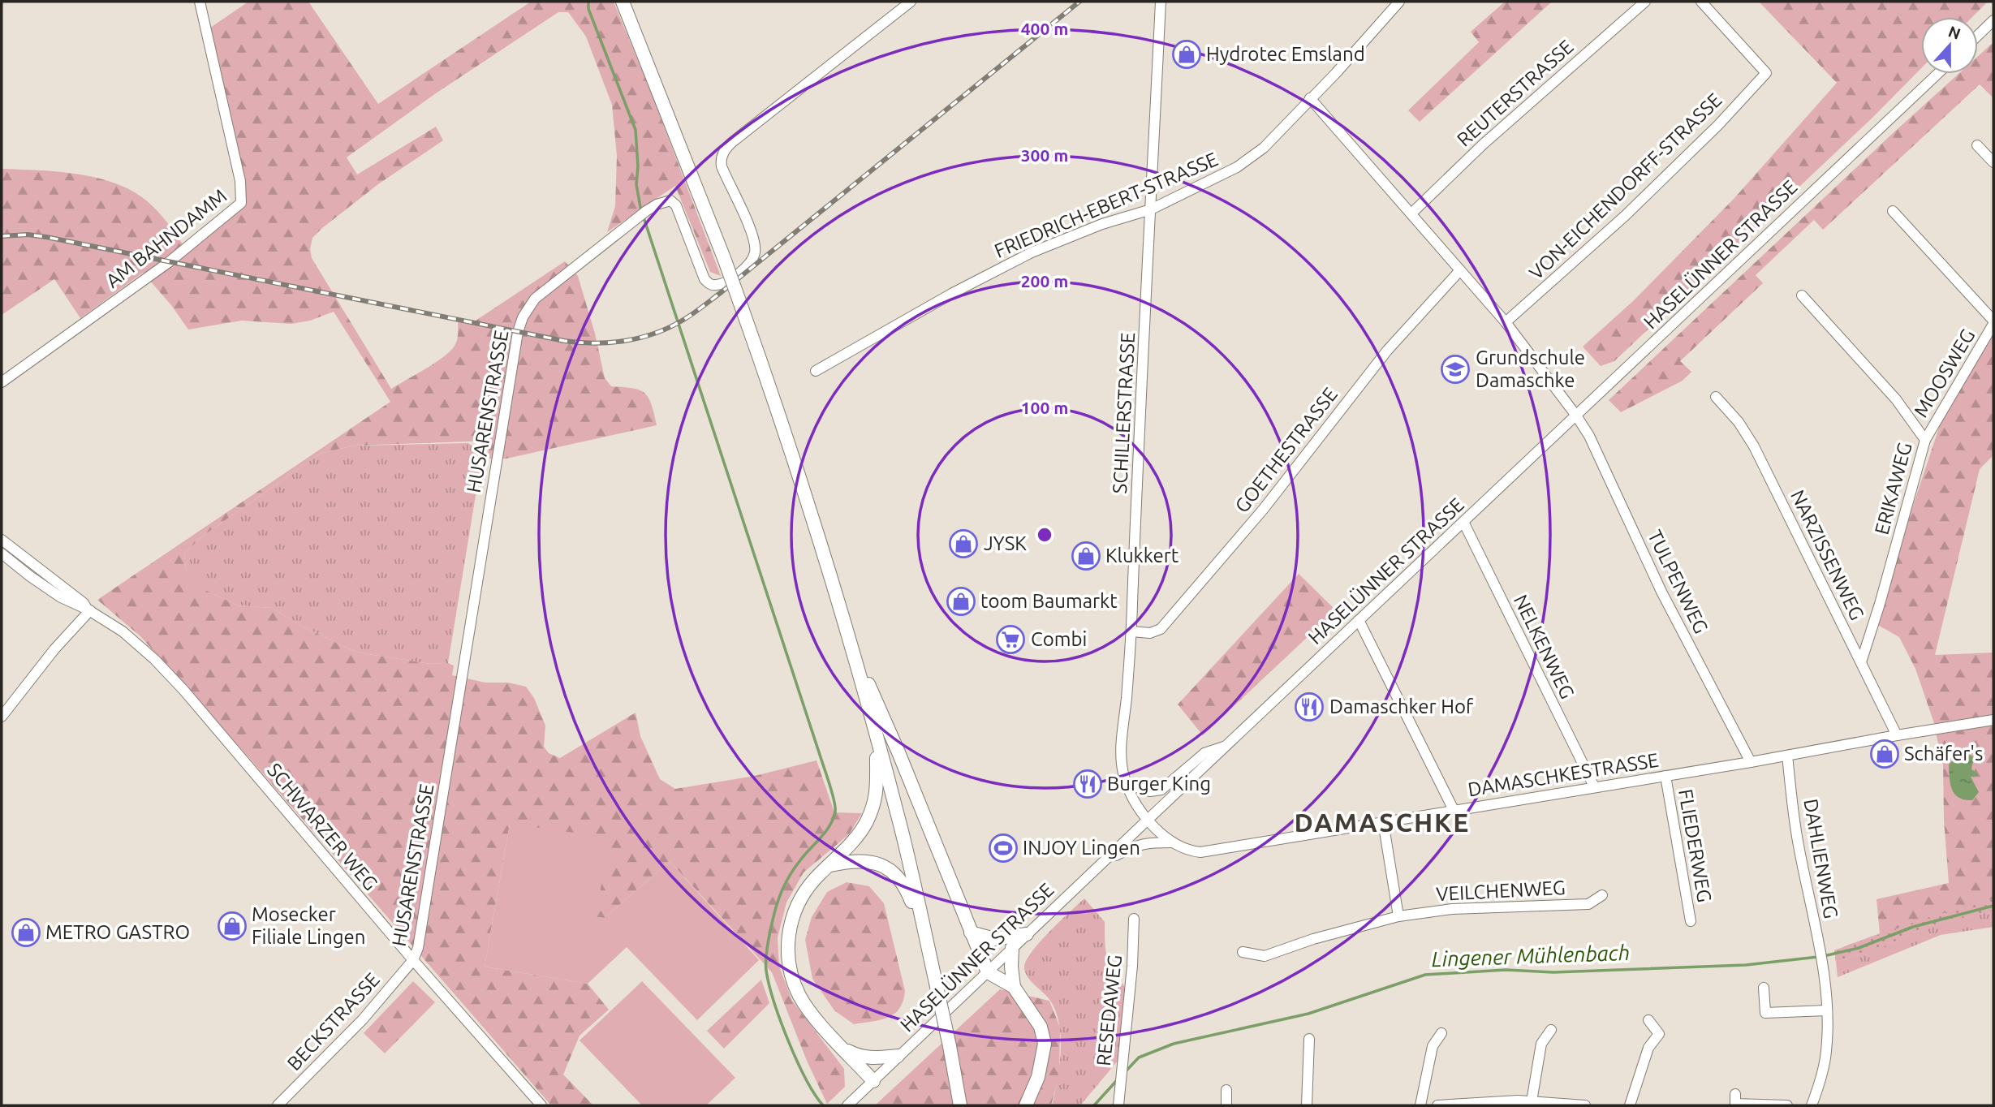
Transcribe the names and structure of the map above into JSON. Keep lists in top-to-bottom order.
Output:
{
  "streets": {
    "street": [
      "REUTERSTRASSE",
      "VON-EICHENDORFF-STRASSE",
      "FRIEDRICH-EBERT-STRASSE",
      "AM BAHNDAMM",
      "HASELÜNNER STRASSE",
      "MOOSWEG",
      "HUSARENSTRASSE",
      "SCHILLERSTRASSE",
      "GOETHESTRASSE",
      "ERIKAWEG",
      "NARZISSENWEG",
      "TULPENWEG",
      "NELKENWEG",
      "DAMASCHKESTRASSE",
      "SCHWARZER WEG",
      "FLIEDERWEG",
      "DAHLIENWEG",
      "VEILCHENWEG",
      "RESEDAWEG",
      "BECKSTRASSE"
    ]
  },
  "crossings": [
    ["REUTERSTRASSE", "TULPENWEG"],
    ["VON-EICHENDORFF-STRASSE", "TULPENWEG"],
    ["FRIEDRICH-EBERT-STRASSE", "SCHILLERSTRASSE"],
    ["FRIEDRICH-EBERT-STRASSE", "TULPENWEG"],
    ["HASELÜNNER STRASSE", "SCHILLERSTRASSE"],
    ["HASELÜNNER STRASSE", "TULPENWEG"],
    ["HASELÜNNER STRASSE", "NELKENWEG"],
    ["HASELÜNNER STRASSE", "DAMASCHKESTRASSE"],
    ["MOOSWEG", "ERIKAWEG"],
    ["HUSARENSTRASSE", "SCHWARZER WEG"],
    ["HUSARENSTRASSE", "BECKSTRASSE"],
    ["SCHILLERSTRASSE", "GOETHESTRASSE"],
    ["SCHILLERSTRASSE", "DAMASCHKESTRASSE"],
    ["GOETHESTRASSE", "TULPENWEG"],
    ["ERIKAWEG", "NARZISSENWEG"],
    ["NARZISSENWEG", "DAMASCHKESTRASSE"],
    ["TULPENWEG", "DAMASCHKESTRASSE"],
    ["NELKENWEG", "DAMASCHKESTRASSE"],
    ["DAMASCHKESTRASSE", "FLIEDERWEG"],
    ["DAMASCHKESTRASSE", "DAHLIENWEG"],
    ["SCHWARZER WEG", "BECKSTRASSE"]
  ],
  "districts": ["DAMASCHKE"],
  "water": ["Lingener Mühlenbach"],
  "places": {
    "shop": [
      "Hydrotec Emsland",
      "JYSK",
      "Klukkert",
      "toom Baumarkt",
      "Schäfer's",
      "Mosecker Filiale Lingen",
      "METRO GASTRO"
    ],
    "school or university": ["Grundschule Damaschke"],
    "supermarket": ["Combi"],
    "restaurant": ["Damaschker Hof", "Burger King"],
    "sports": ["INJOY Lingen"]
  },
  "north": "top",
  "rings": [
    "400 m",
    "300 m",
    "200 m",
    "100 m"
  ]
}
